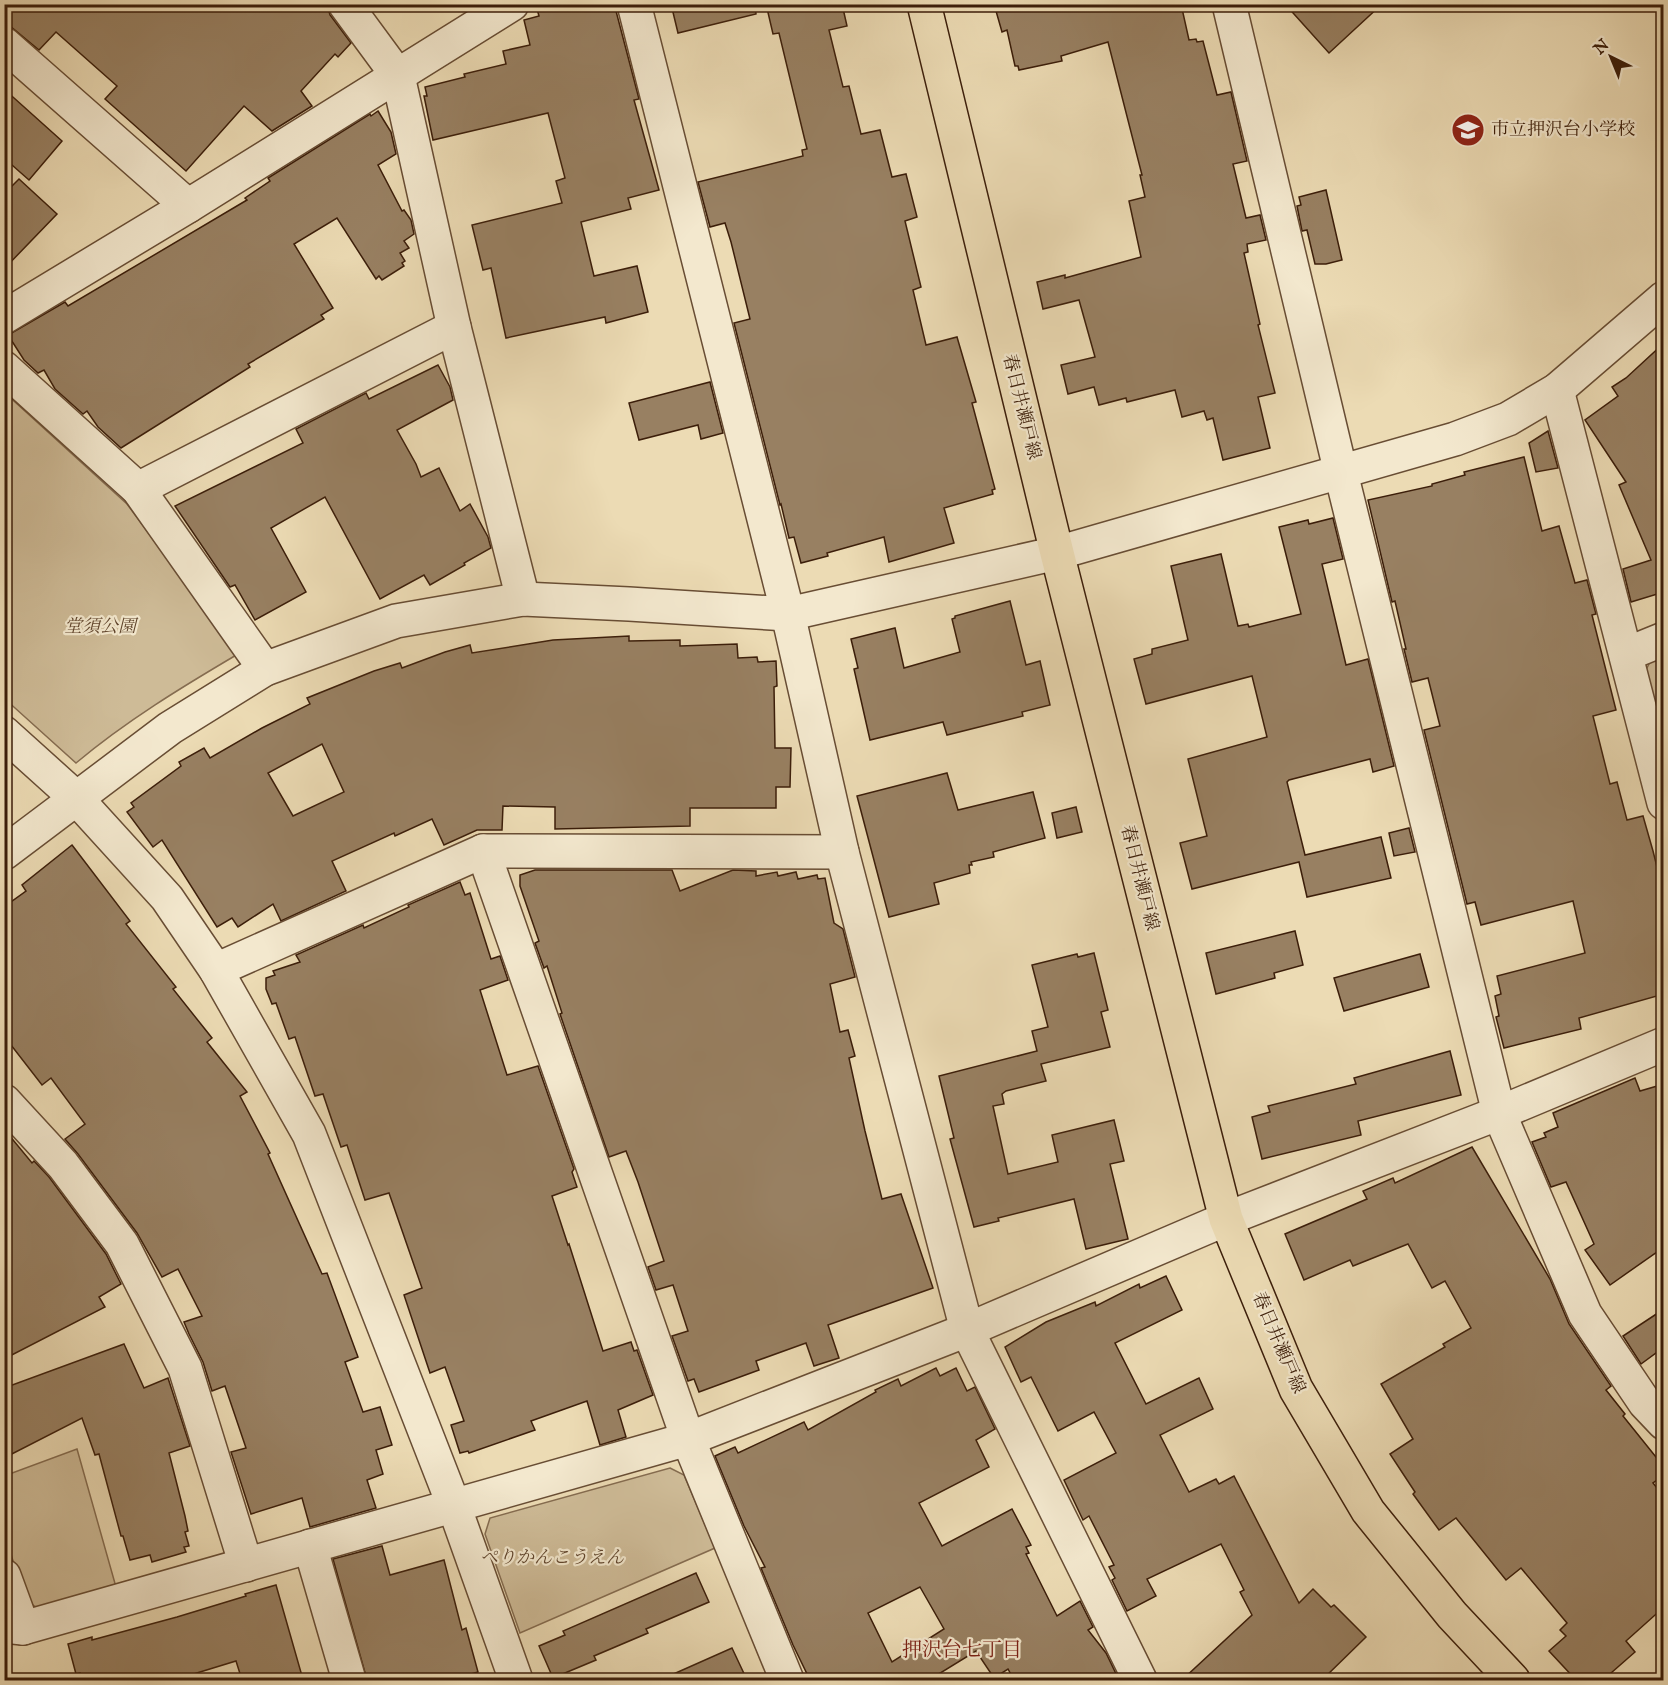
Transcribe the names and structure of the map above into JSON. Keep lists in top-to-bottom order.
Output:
{
  "streets": {
    "main road": ["春日井瀬戸線"]
  },
  "districts": ["押沢台七丁目"],
  "parks": ["堂須公園", "ペりかんこうえん"],
  "places": {
    "school or university": ["市立押沢台小学校"]
  },
  "north": "top left"
}
